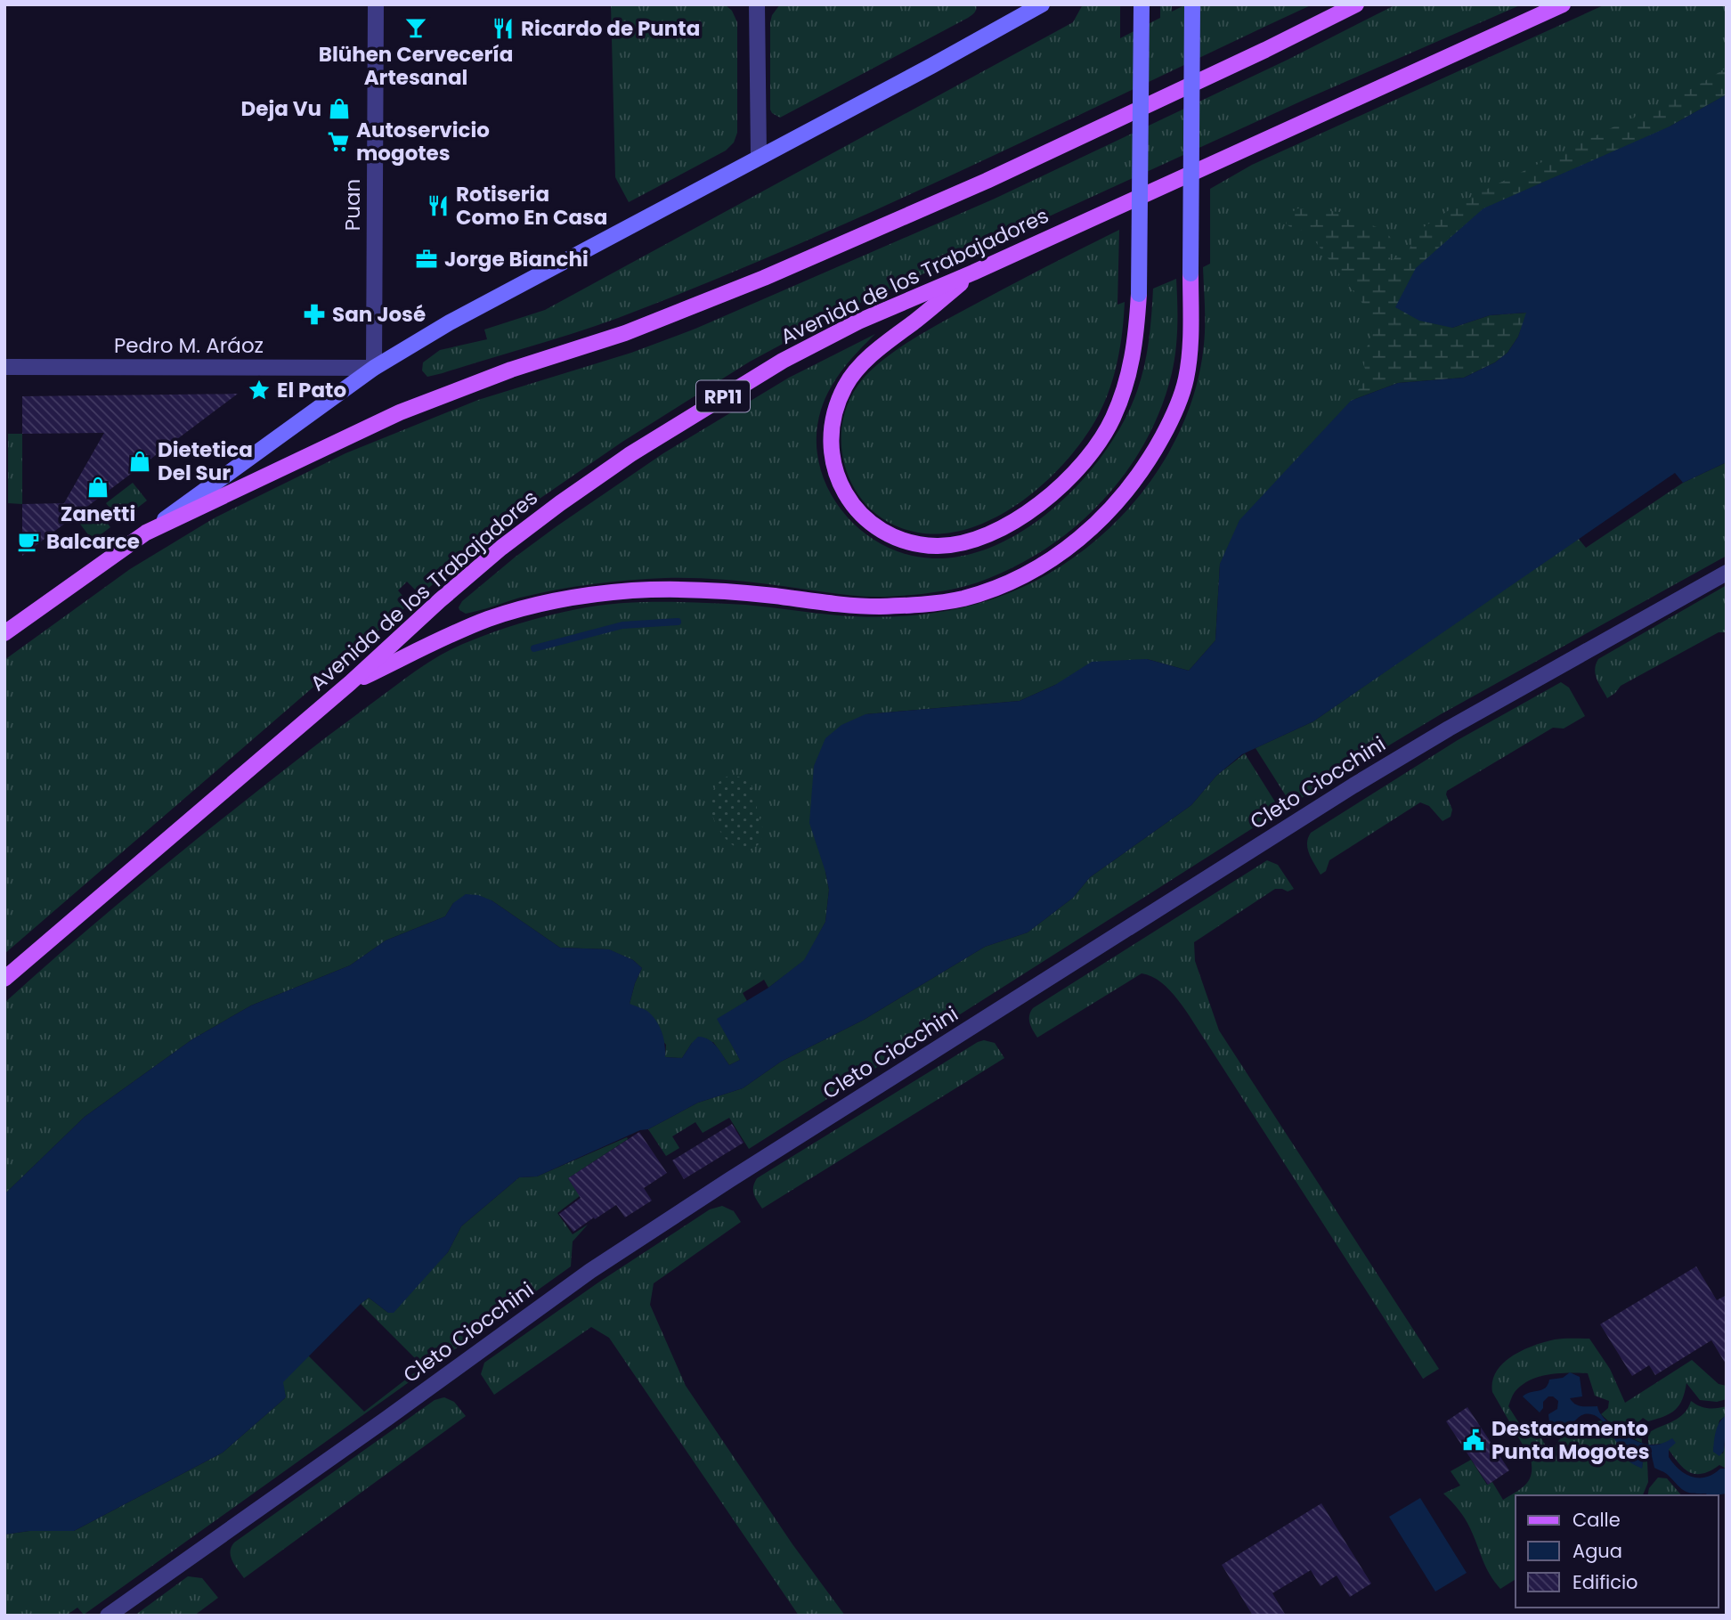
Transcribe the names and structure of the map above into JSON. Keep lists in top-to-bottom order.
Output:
{
  "streets": {
    "main road": ["Avenida de los Trabajadores", "RP11"],
    "street": ["Puan", "Pedro M. Aráoz", "Cleto Ciocchini"]
  },
  "crossings": [
    ["Puan", "Pedro M. Aráoz"]
  ],
  "places": {
    "bar": ["Blühen Cervecería Artesanal"],
    "restaurant": ["Ricardo de Punta", "Rotiseria Como En Casa"],
    "shop": ["Deja Vu", "Dietetica Del Sur", "Zanetti"],
    "supermarket": ["Autoservicio mogotes"],
    "office": ["Jorge Bianchi"],
    "pharmacy": ["San José"],
    "place": ["El Pato"],
    "cafe": ["Balcarce"],
    "public building": ["Destacamento Punta Mogotes"]
  },
  "legend": ["Calle", "Agua", "Edificio"]
}
